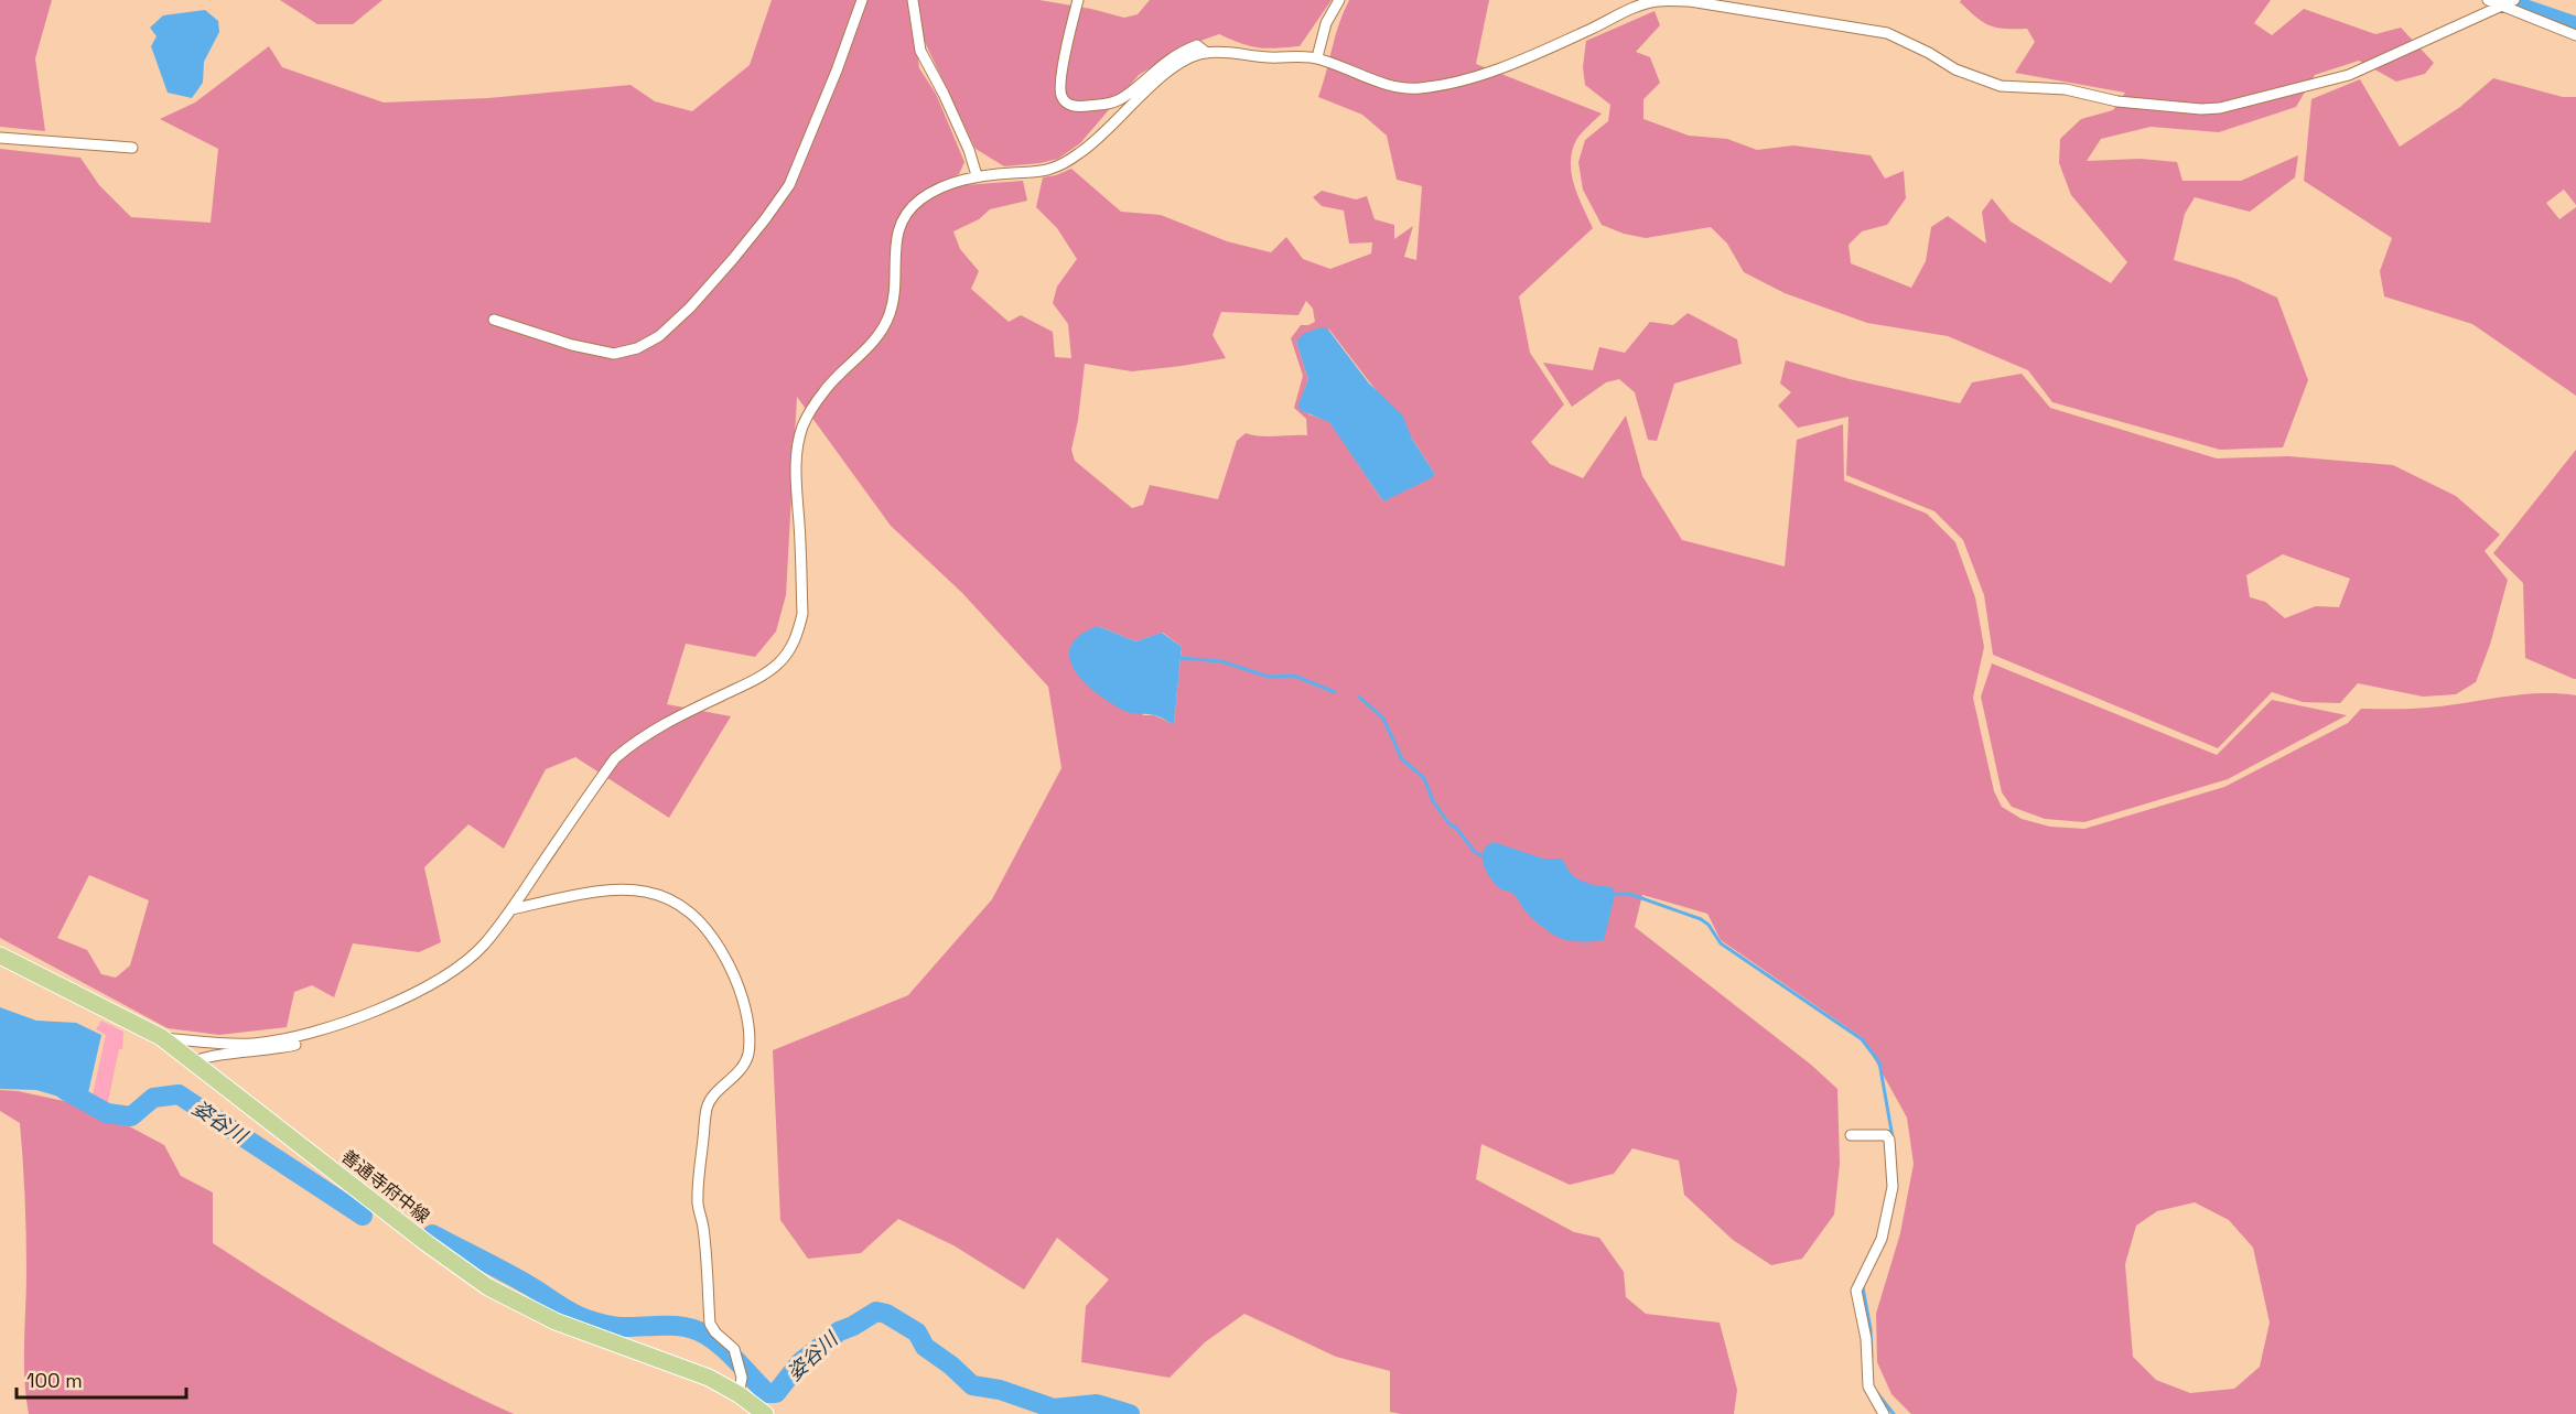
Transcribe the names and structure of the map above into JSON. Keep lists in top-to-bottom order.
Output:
{
  "streets": {
    "main road": ["善通寺府中線"]
  },
  "water": ["姿谷川"],
  "scale_bar": "100 m"
}
